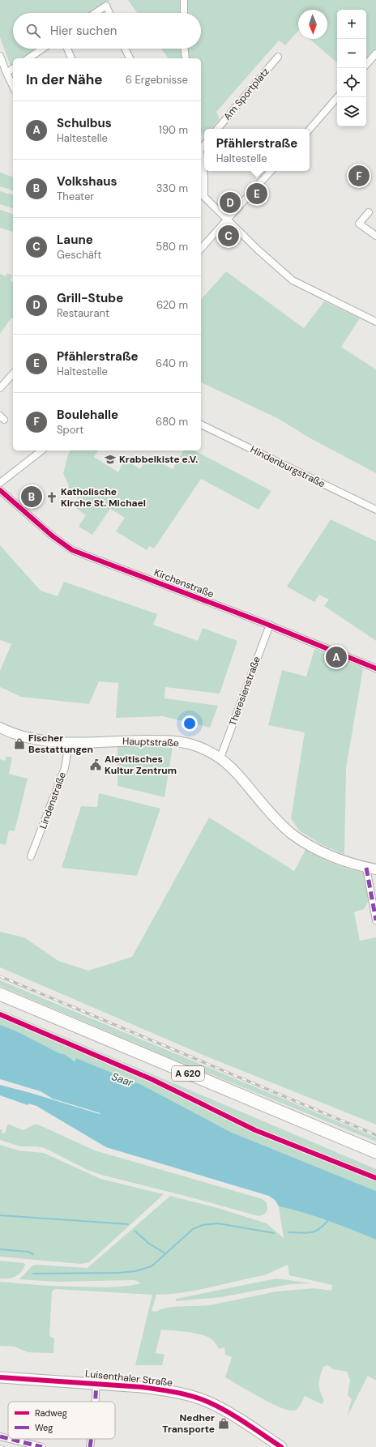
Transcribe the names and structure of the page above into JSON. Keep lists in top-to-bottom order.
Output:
{
  "streets": {
    "highway": ["A 620"],
    "main road": ["Hauptstraße", "Luisenthaler Straße"],
    "street": [
      "Am Sportplatz",
      "Hindenburgstraße",
      "Kirchenstraße",
      "Theresienstraße",
      "Lindenstraße"
    ]
  },
  "crossings": [
    ["Kirchenstraße", "Theresienstraße"],
    ["Theresienstraße", "Hauptstraße"],
    ["Hauptstraße", "Lindenstraße"]
  ],
  "water": ["Saar"],
  "places": {
    "school or university": ["Krabbelkiste e.V."],
    "church": ["Katholische Kirche St. Michael"],
    "shop": ["Fischer Bestattungen", "Nedher Transporte"],
    "public building": ["Alevitisches Kultur Zentrum"]
  },
  "legend": ["Radweg", "Weg"],
  "north": "bottom",
  "page": {
    "map_buttons": ["+", "−"],
    "search": "Hier suchen",
    "heading": ["In der Nähe", "6 Ergebnisse"],
    "list": [
      {
        "mark": "A",
        "name": "Schulbus",
        "note": "Haltestelle",
        "value": "190 m"
      },
      {
        "mark": "B",
        "name": "Volkshaus",
        "note": "Theater",
        "value": "330 m"
      },
      {
        "mark": "C",
        "name": "Laune",
        "note": "Geschäft",
        "value": "580 m"
      },
      {
        "mark": "D",
        "name": "Grill-Stube",
        "note": "Restaurant",
        "value": "620 m"
      },
      {
        "mark": "E",
        "name": "Pfählerstraße",
        "note": "Haltestelle",
        "value": "640 m"
      },
      {
        "mark": "F",
        "name": "Boulehalle",
        "note": "Sport",
        "value": "680 m"
      }
    ],
    "popup": ["Pfählerstraße", "Haltestelle"],
    "pins": [
      "F",
      "E",
      "D",
      "C",
      "B",
      "A"
    ]
  }
}
